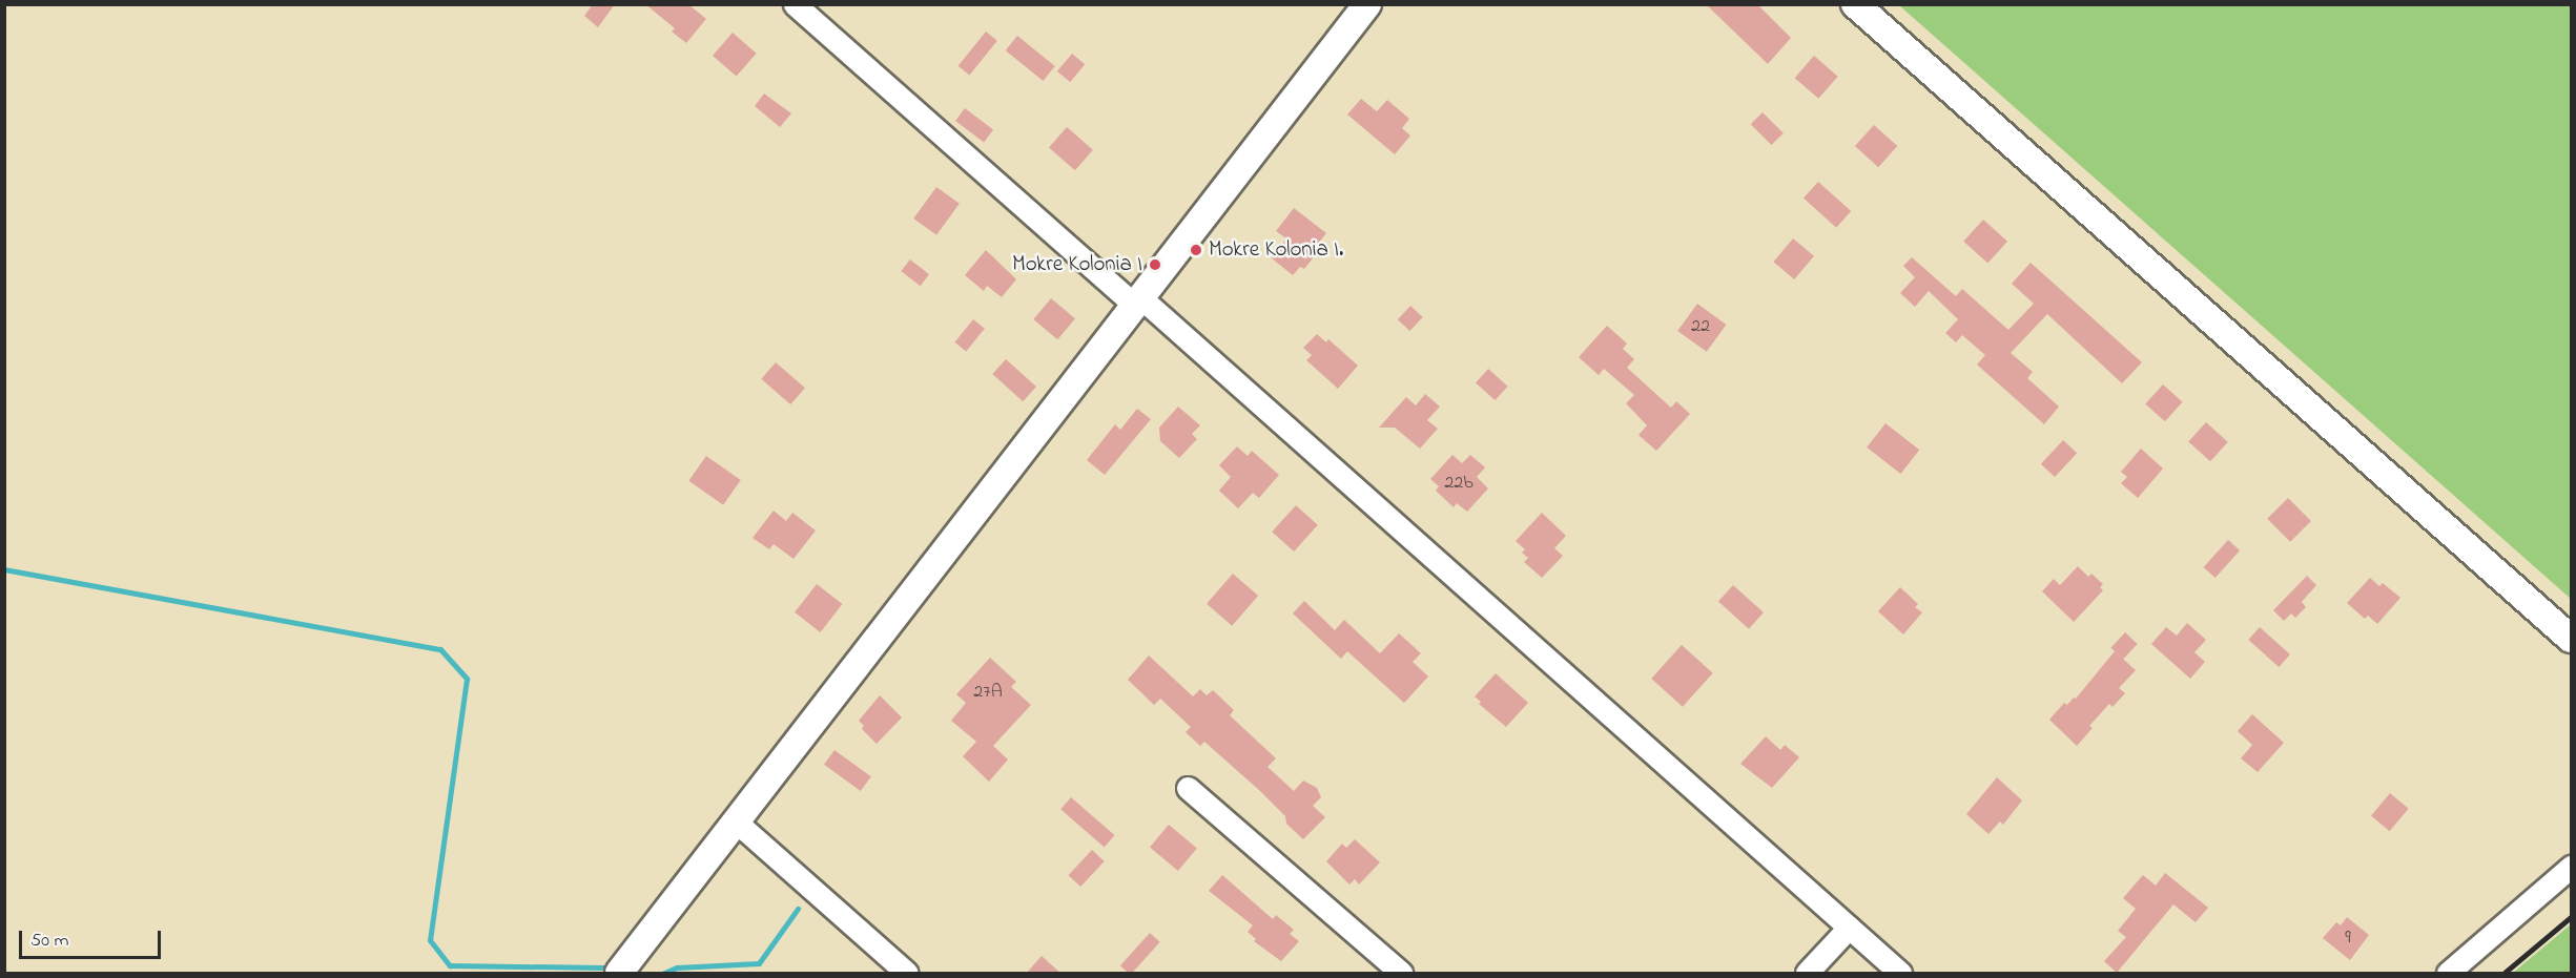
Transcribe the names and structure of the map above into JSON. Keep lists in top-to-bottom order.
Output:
{
  "places": ["Mokre Kolonia I.", "Mokre Kolonia I"],
  "house_numbers": [
    "22",
    "22b",
    "27A",
    "9"
  ],
  "scale_bar": "50 m"
}
